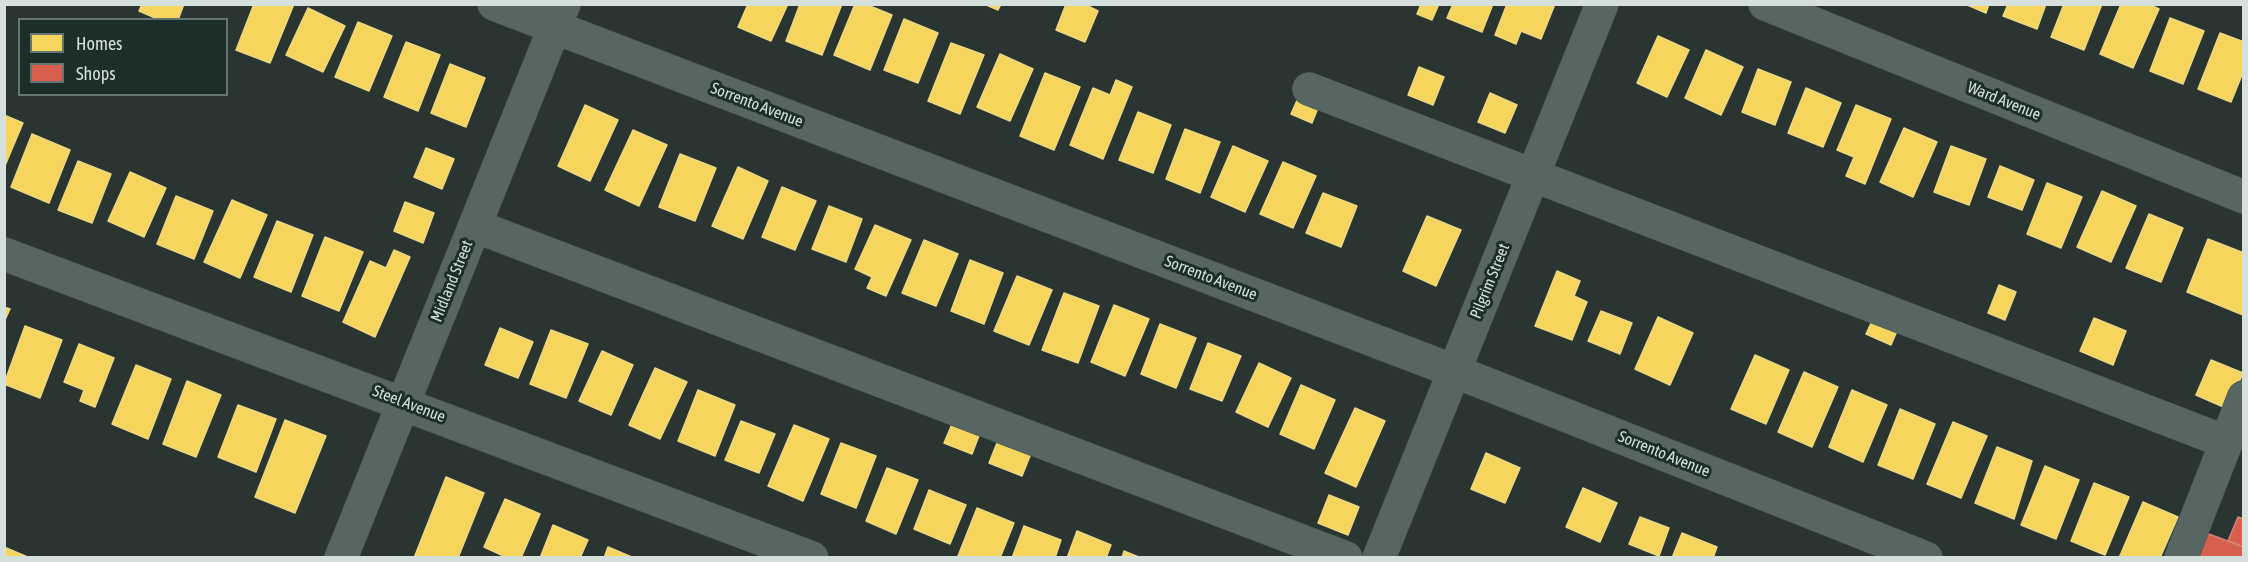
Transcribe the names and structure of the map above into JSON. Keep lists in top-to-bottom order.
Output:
{
  "streets": {
    "street": [
      "Ward Avenue",
      "Sorrento Avenue",
      "Midland Street",
      "Pilgrim Street",
      "Steel Avenue"
    ]
  },
  "crossings": [
    ["Sorrento Avenue", "Midland Street"],
    ["Sorrento Avenue", "Pilgrim Street"],
    ["Midland Street", "Steel Avenue"]
  ],
  "legend": ["Homes", "Shops"]
}
